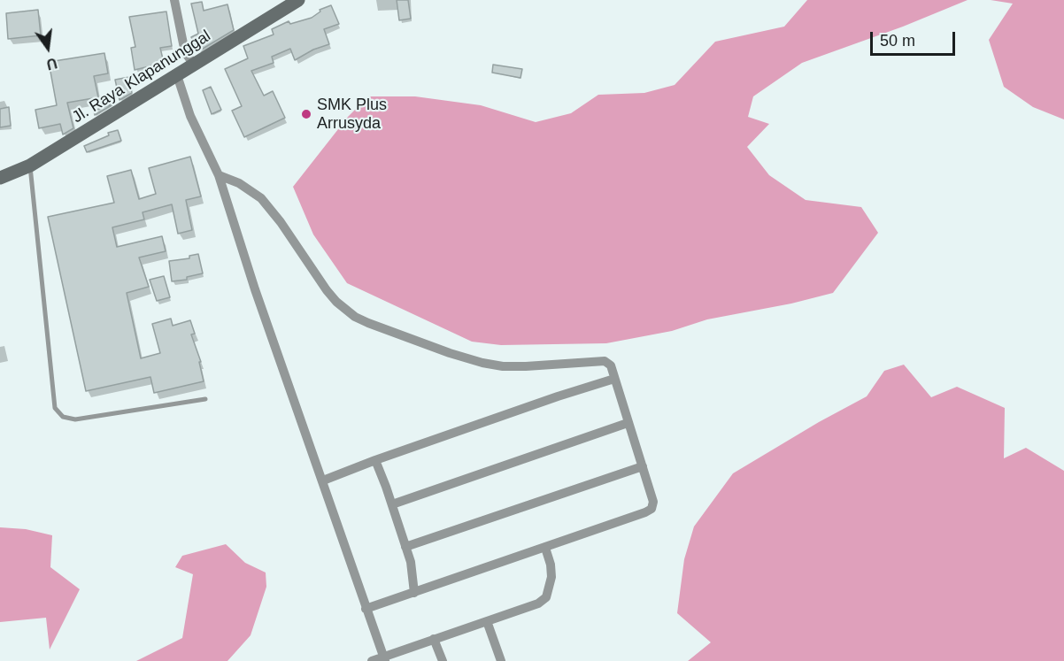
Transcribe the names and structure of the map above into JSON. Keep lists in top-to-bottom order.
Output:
{
  "streets": {
    "street": ["Jl. Raya Klapanunggal"]
  },
  "places": ["SMK Plus Arrusyda"],
  "scale_bar": "50 m",
  "north": "bottom"
}
